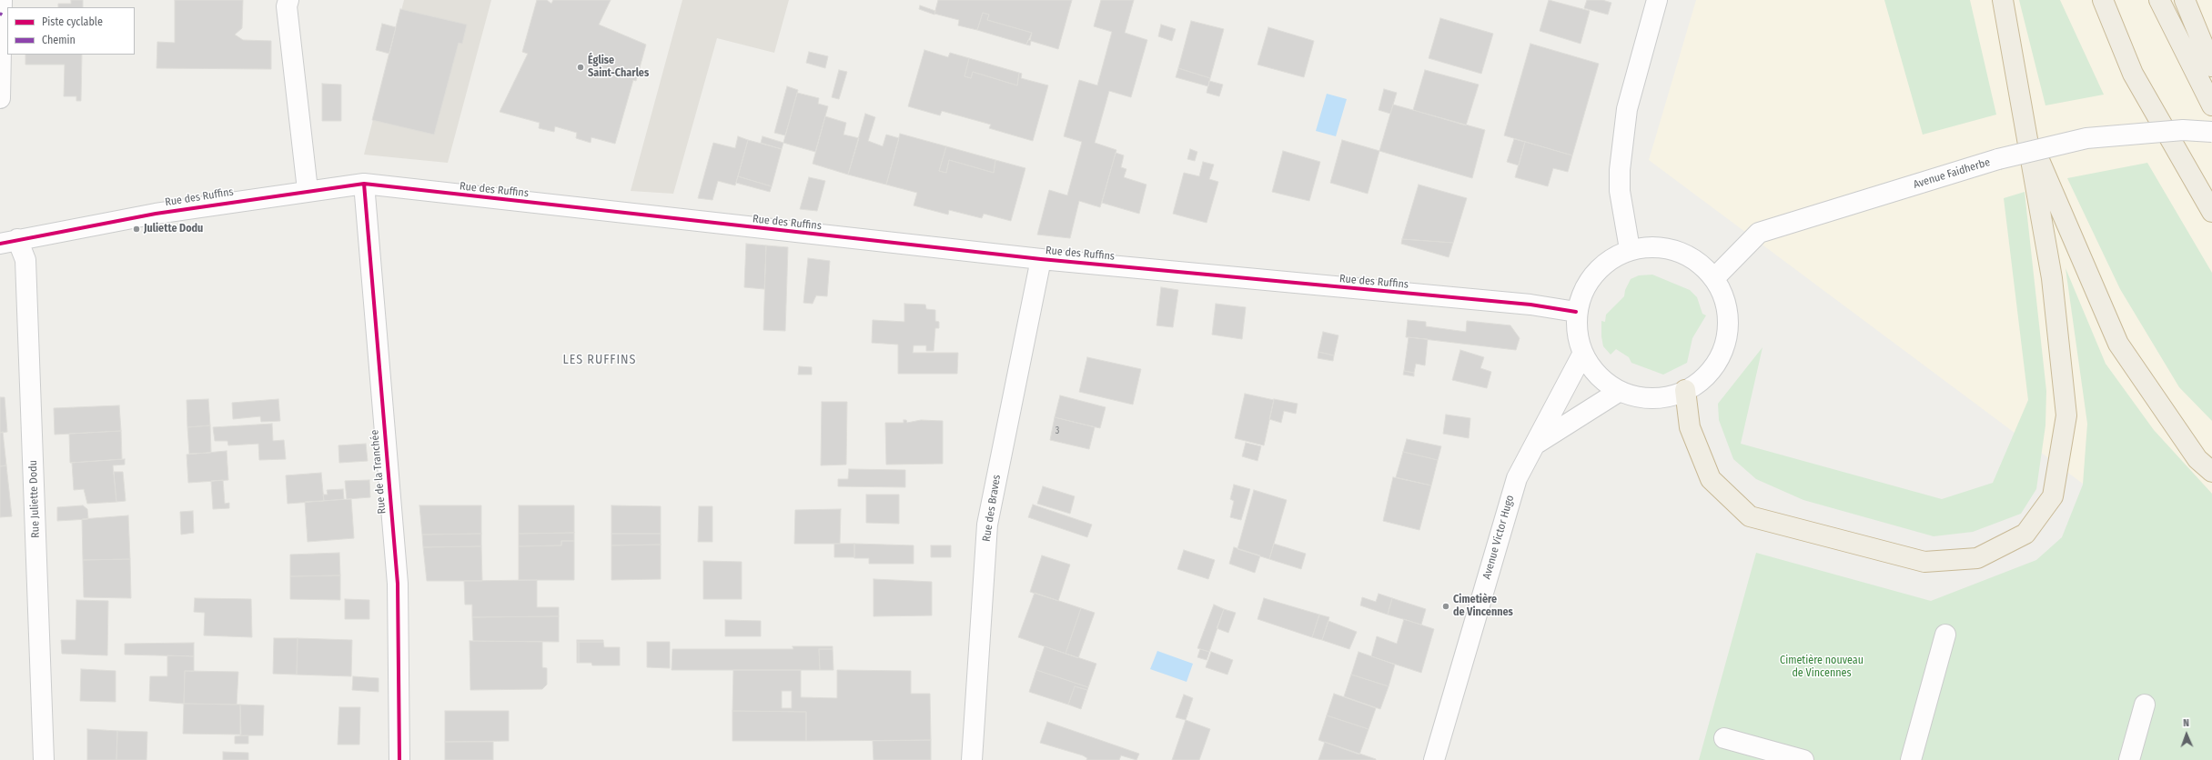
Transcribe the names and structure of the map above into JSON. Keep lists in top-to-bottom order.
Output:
{
  "streets": {
    "street": [
      "Avenue Faidherbe",
      "Rue des Ruffins",
      "Rue de la Tranchée",
      "Rue Juliette Dodu",
      "Rue des Braves",
      "Avenue Victor Hugo"
    ]
  },
  "crossings": [
    ["Rue des Ruffins", "Rue de la Tranchée"],
    ["Rue des Ruffins", "Rue Juliette Dodu"],
    ["Rue des Ruffins", "Rue des Braves"]
  ],
  "districts": ["LES RUFFINS"],
  "parks": ["Cimetière nouveau de Vincennes"],
  "places": ["Église Saint-Charles", "Juliette Dodu", "Cimetière de Vincennes"],
  "house_numbers": ["3"],
  "legend": ["Piste cyclable", "Chemin"],
  "north": "top"
}
